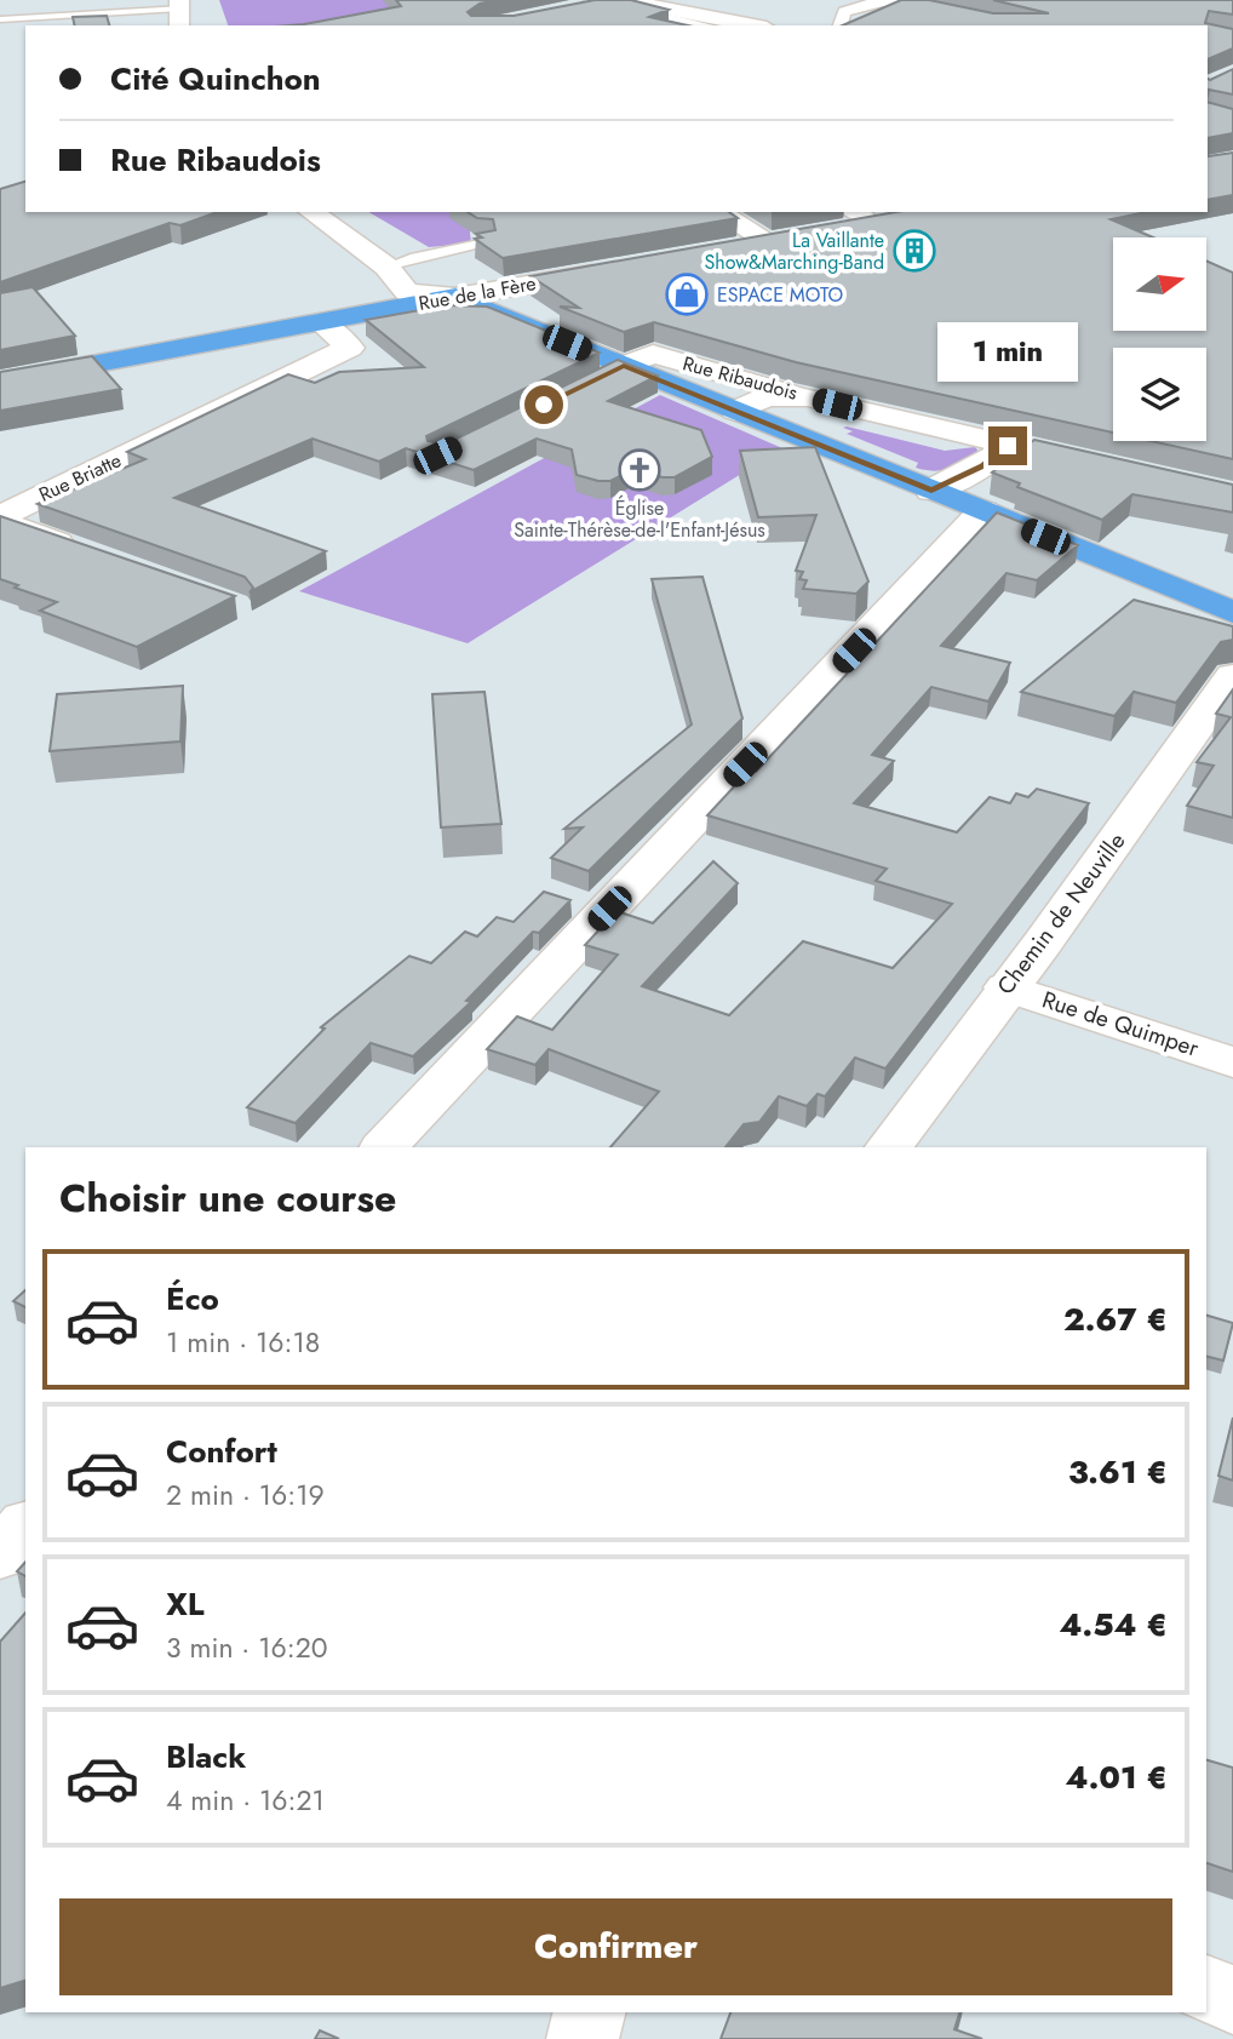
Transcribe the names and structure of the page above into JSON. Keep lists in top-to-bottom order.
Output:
{
  "streets": {
    "main road": ["Rue de la Fère"],
    "street": [
      "Rue Ribaudois",
      "Rue Briatte",
      "Chemin de Neuville",
      "Rue de Quimper"
    ]
  },
  "crossings": [
    ["Rue de la Fère", "Rue Briatte"],
    ["Chemin de Neuville", "Rue de Quimper"]
  ],
  "places": {
    "building": ["La Vaillante Show&Marching-Band"],
    "shop": ["ESPACE MOTO"],
    "church": ["Église Sainte-Thérèse-de-l'Enfant-Jésus"]
  },
  "north": "right",
  "page": {
    "banner": ["Cité Quinchon", "Rue Ribaudois"],
    "bubble": "1 min",
    "heading": "Choisir une course",
    "list": [
      {
        "name": "Éco",
        "note": "1 min · 16:18",
        "value": "2.67 €"
      },
      {
        "name": "Confort",
        "note": "2 min · 16:19",
        "value": "3.61 €"
      },
      {
        "name": "XL",
        "note": "3 min · 16:20",
        "value": "4.54 €"
      },
      {
        "name": "Black",
        "note": "4 min · 16:21",
        "value": "4.01 €"
      }
    ],
    "buttons": "Confirmer"
  }
}
